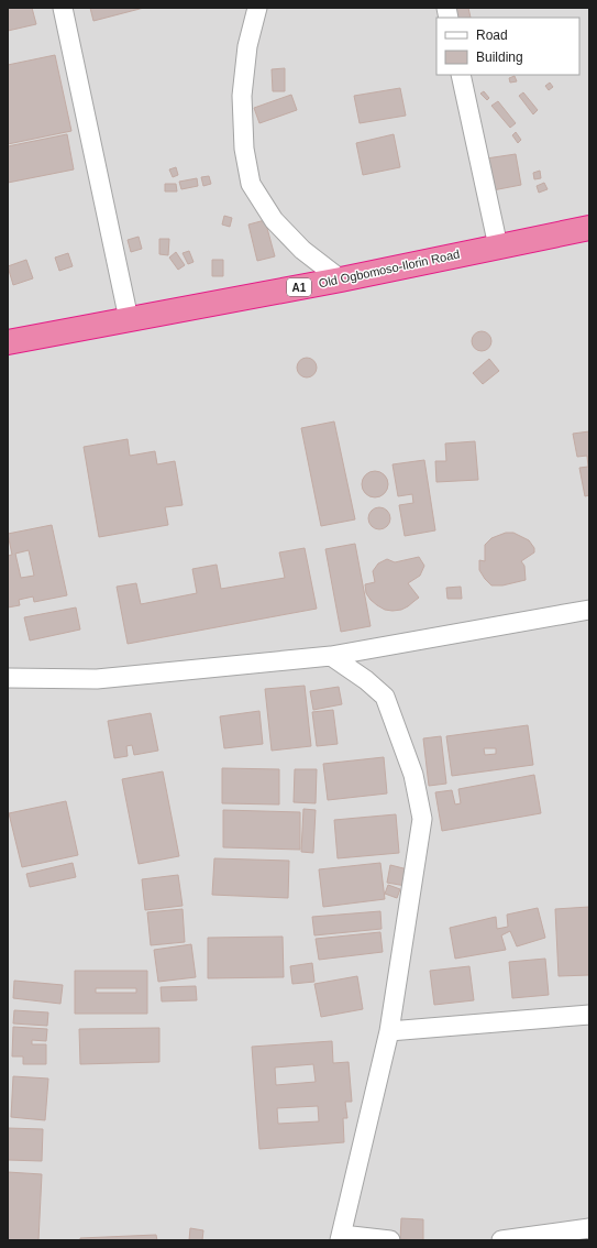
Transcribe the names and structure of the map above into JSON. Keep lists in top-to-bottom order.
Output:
{
  "streets": {
    "highway": ["Old Ogbomoso-Ilorin Road", "A1"]
  },
  "legend": ["Road", "Building"]
}
